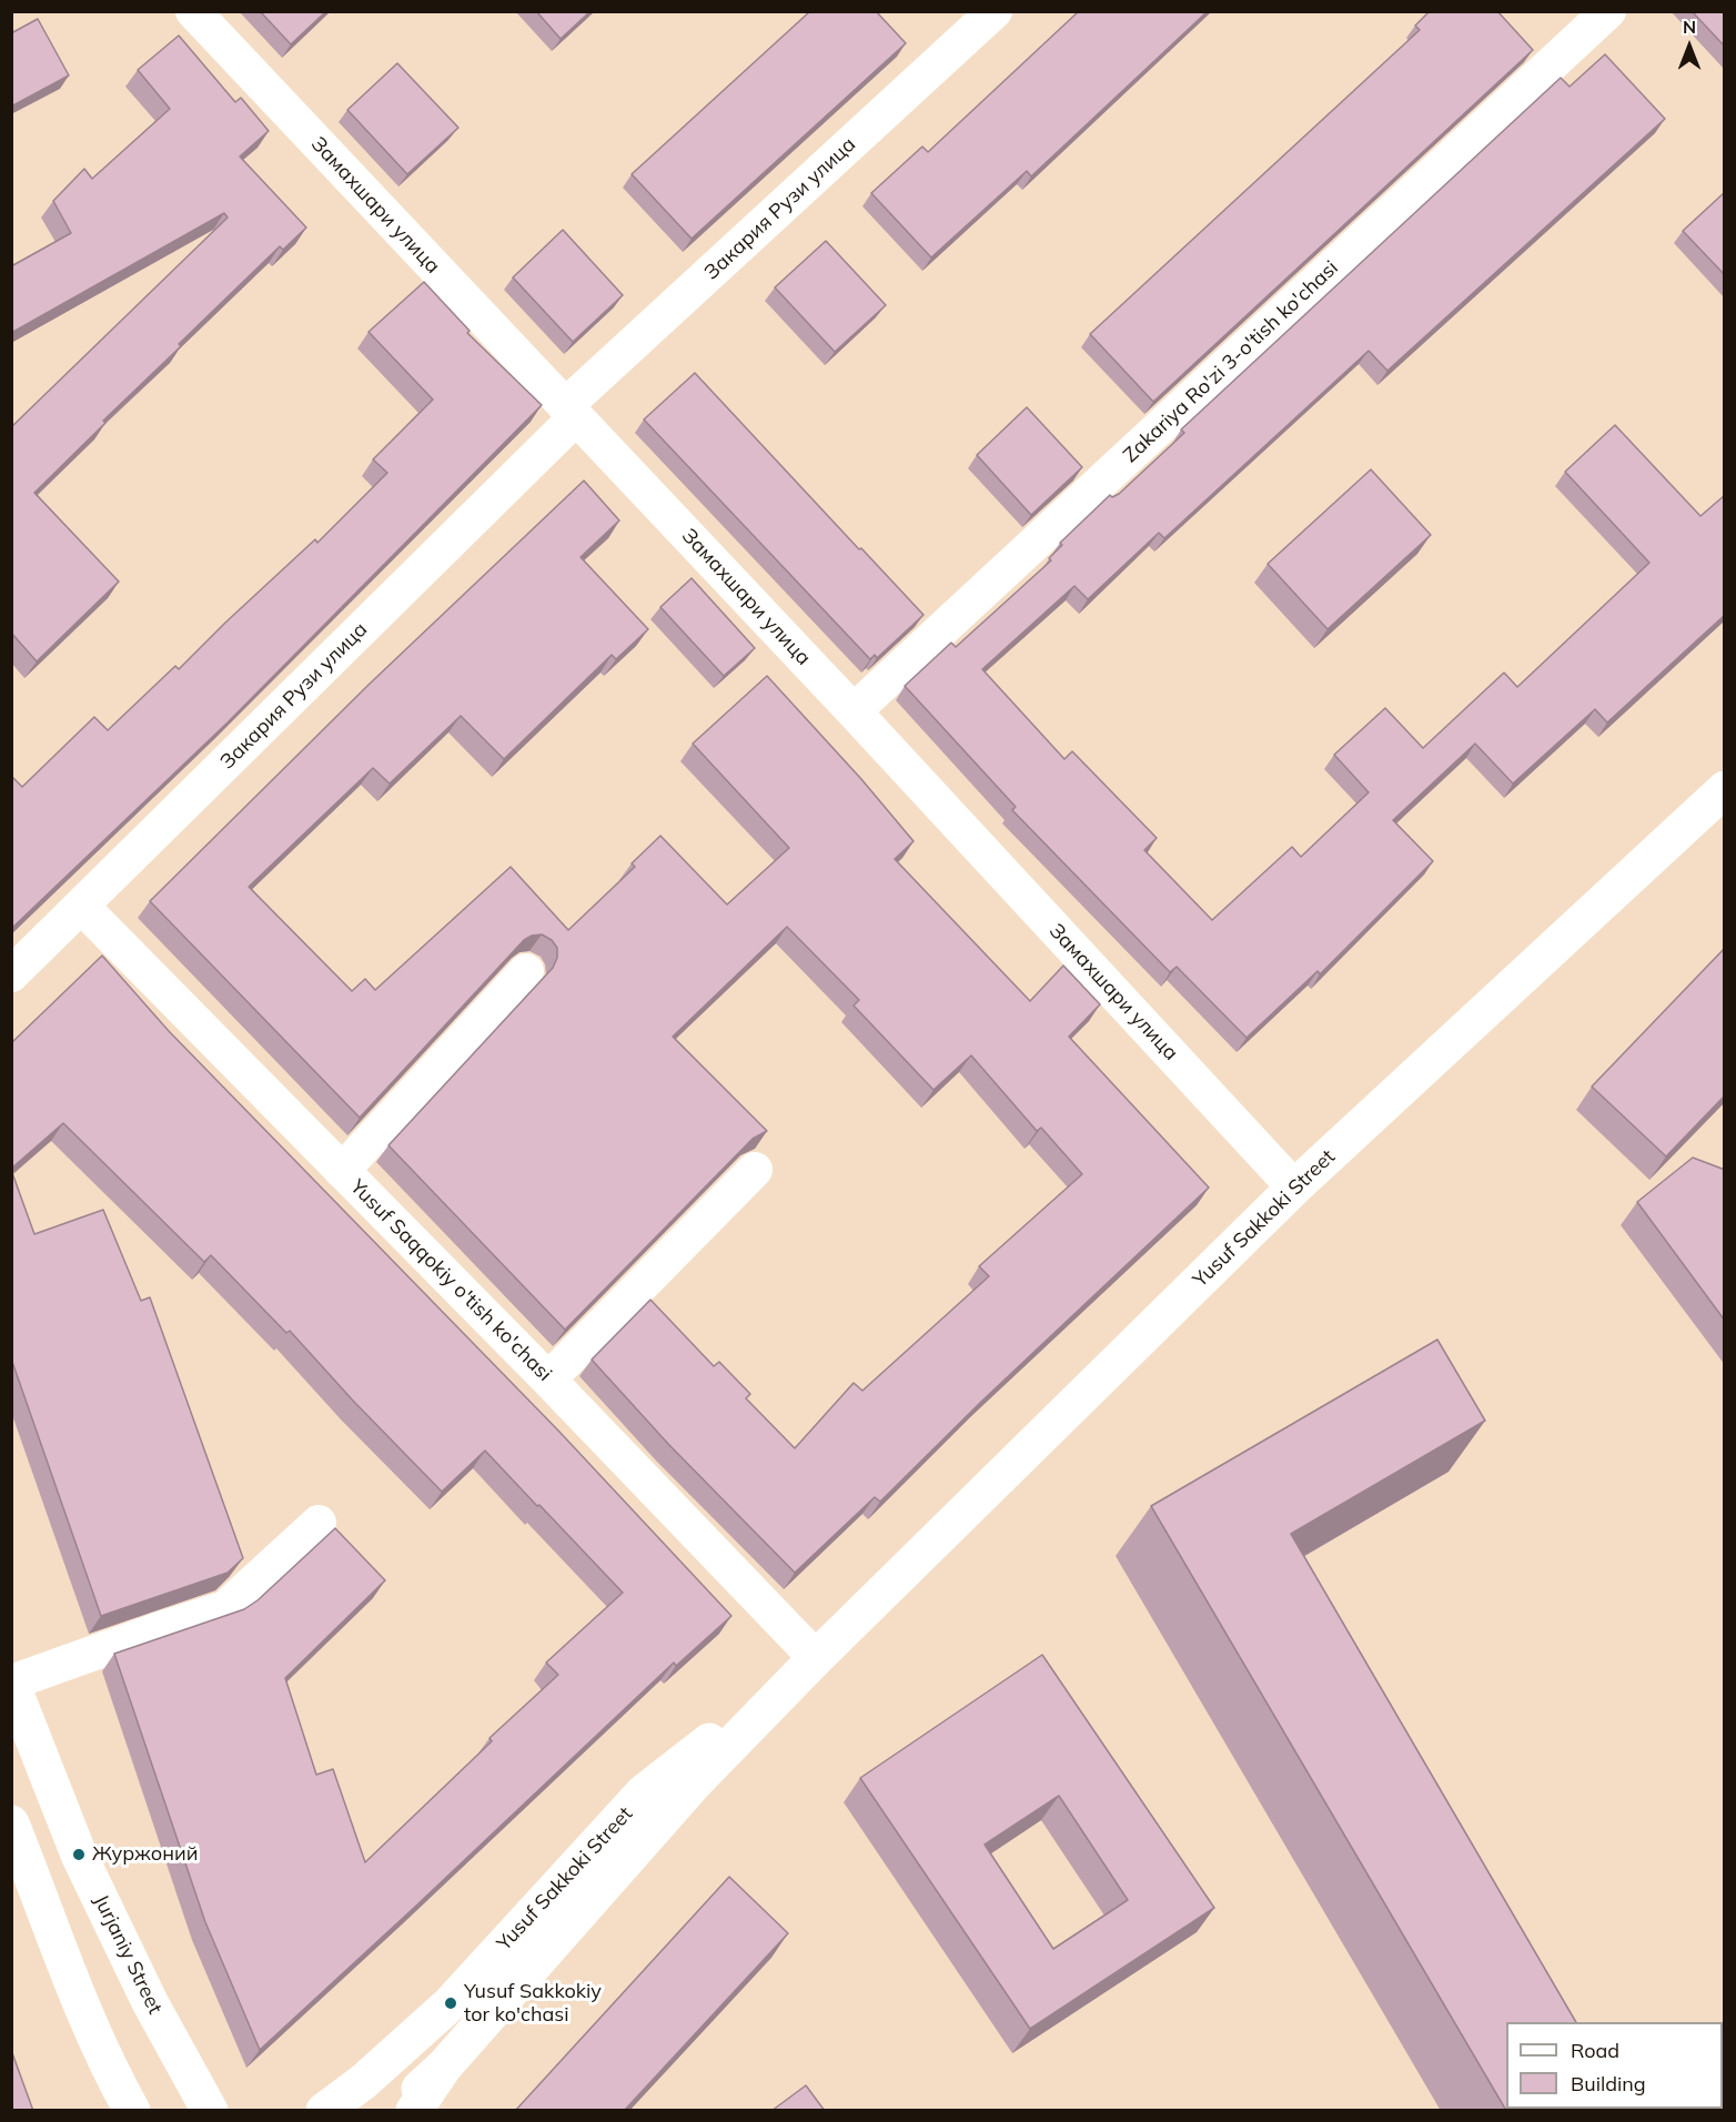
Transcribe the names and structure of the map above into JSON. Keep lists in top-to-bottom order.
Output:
{
  "streets": {
    "main road": ["Yusuf Sakkoki Street", "Jurjaniy Street"],
    "street": [
      "Замахшари улица",
      "Закария Рузи улица",
      "Zakariya Ro'zi 3-o'tish ko'chasi",
      "Yusuf Saqqokiy o'tish ko'chasi"
    ]
  },
  "crossings": [
    ["Замахшари улица", "Закария Рузи улица"],
    ["Замахшари улица", "Zakariya Ro'zi 3-o'tish ko'chasi"],
    ["Замахшари улица", "Yusuf Sakkoki Street"],
    ["Закария Рузи улица", "Yusuf Saqqokiy o'tish ko'chasi"],
    ["Yusuf Sakkoki Street", "Yusuf Saqqokiy o'tish ko'chasi"]
  ],
  "places": ["Журжоний", "Yusuf Sakkokiy tor ko'chasi"],
  "legend": ["Road", "Building"],
  "north": "top"
}
